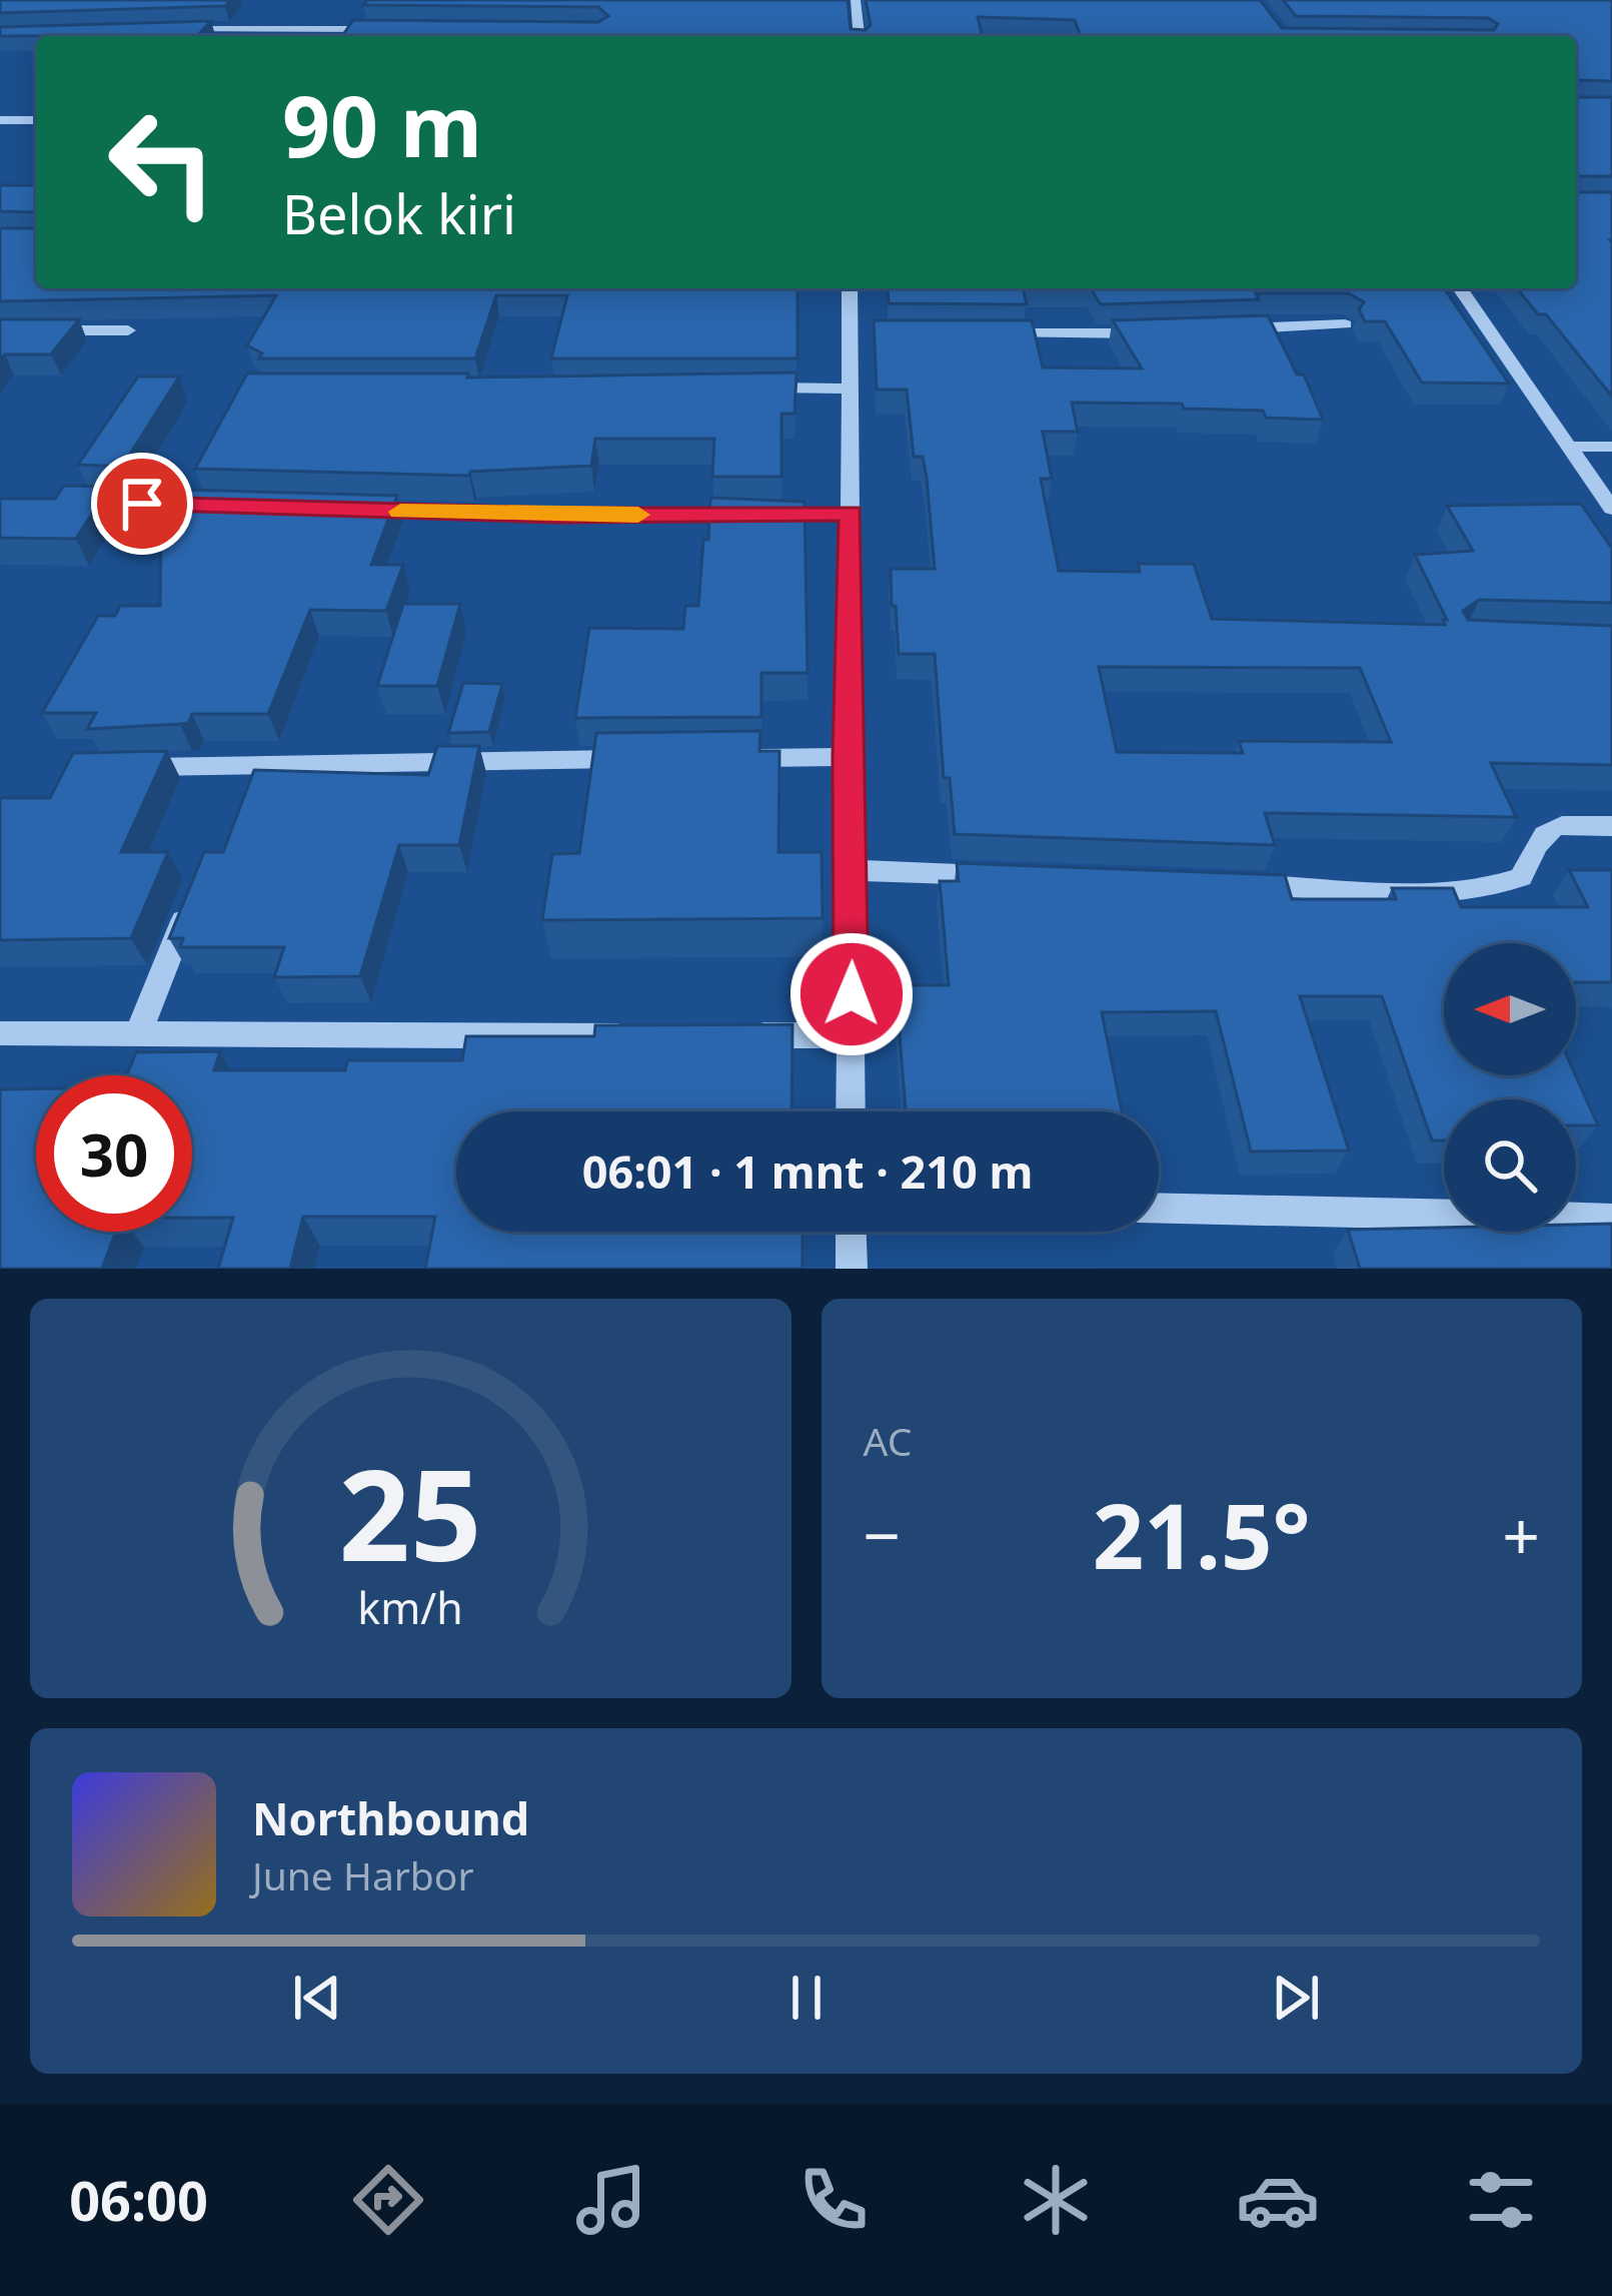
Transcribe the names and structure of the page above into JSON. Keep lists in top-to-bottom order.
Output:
{
  "north": "left",
  "page": {
    "turn": ["90 m", "Belok kiri"],
    "limit": "30",
    "trip": "06:01 · 1 mnt · 210 m",
    "tile": "AC",
    "heat": ["−", "21.5°", "+"],
    "song": ["Northbound", "June Harbor"],
    "tabs": "06:00",
    "gauge": ["25", "km/h"]
  }
}
